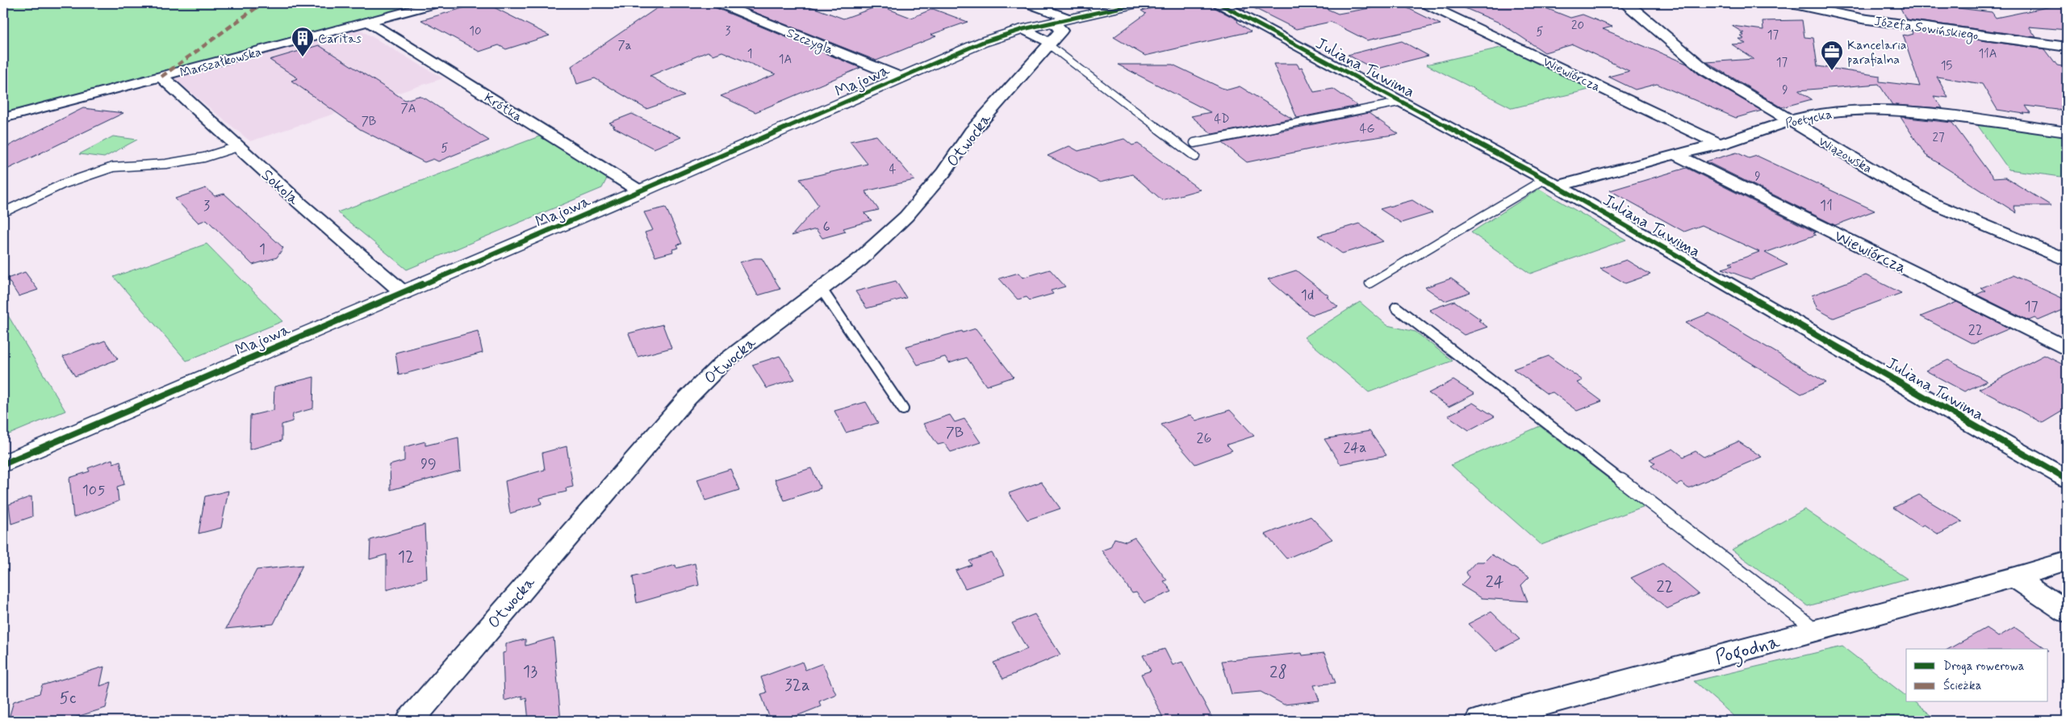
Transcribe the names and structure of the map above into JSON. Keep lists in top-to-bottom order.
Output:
{
  "streets": {
    "street": [
      "Józefa Sowińskiego",
      "Szczygla",
      "Marszałkowska",
      "Juliana Tuwima",
      "Wiewiórcza",
      "Majowa",
      "Krótka",
      "Poetycka",
      "Otwocka",
      "Wiązowska",
      "Sokola",
      "Pogodna"
    ]
  },
  "crossings": [
    ["Szczygla", "Majowa"],
    ["Marszałkowska", "Krótka"],
    ["Marszałkowska", "Sokola"],
    ["Juliana Tuwima", "Poetycka"],
    ["Wiewiórcza", "Poetycka"],
    ["Majowa", "Krótka"],
    ["Majowa", "Otwocka"],
    ["Majowa", "Sokola"],
    ["Poetycka", "Wiązowska"]
  ],
  "places": {
    "building": ["Caritas"],
    "office": ["Kancelaria parafialna"]
  },
  "house_numbers": [
    "20",
    "10",
    "3",
    "5",
    "17",
    "7a",
    "1",
    "11A",
    "1A",
    "17",
    "15",
    "9",
    "7A",
    "4D",
    "7B",
    "4G",
    "27",
    "5",
    "4",
    "9",
    "3",
    "11",
    "6",
    "1",
    "1d",
    "17",
    "22",
    "7B",
    "26",
    "24a",
    "99",
    "105",
    "12",
    "24",
    "22",
    "13",
    "28",
    "32a",
    "5c"
  ],
  "legend": ["Droga rowerowa", "Ścieżka"]
}
